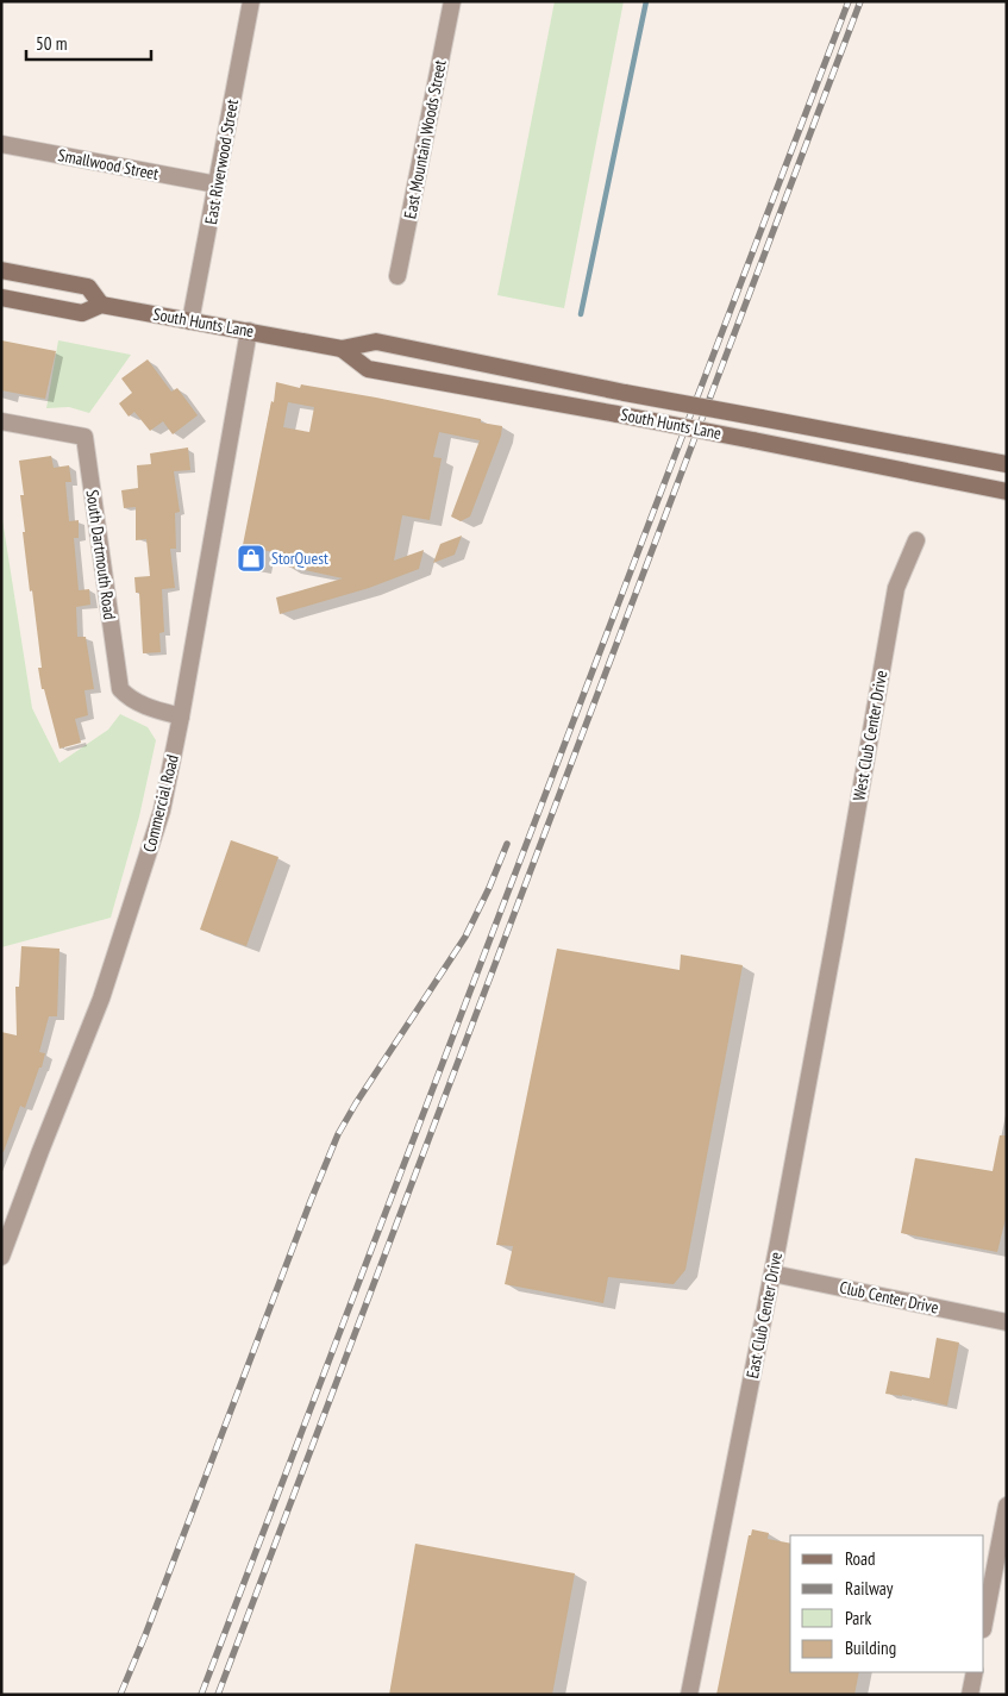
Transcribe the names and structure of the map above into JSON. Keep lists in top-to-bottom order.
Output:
{
  "streets": {
    "main road": ["South Hunts Lane"],
    "street": [
      "East Mountain Woods Street",
      "East Riverwood Street",
      "Smallwood Street",
      "South Dartmouth Road",
      "West Club Center Drive",
      "Commercial Road",
      "Club Center Drive",
      "East Club Center Drive"
    ]
  },
  "crossings": [
    ["East Riverwood Street", "Smallwood Street"],
    ["East Riverwood Street", "South Hunts Lane"],
    ["South Hunts Lane", "Commercial Road"],
    ["South Dartmouth Road", "Commercial Road"],
    ["West Club Center Drive", "East Club Center Drive"],
    ["Club Center Drive", "East Club Center Drive"]
  ],
  "places": {
    "shop": ["StorQuest"]
  },
  "legend": [
    "Road",
    "Railway",
    "Park",
    "Building"
  ],
  "scale_bar": "50 m"
}
